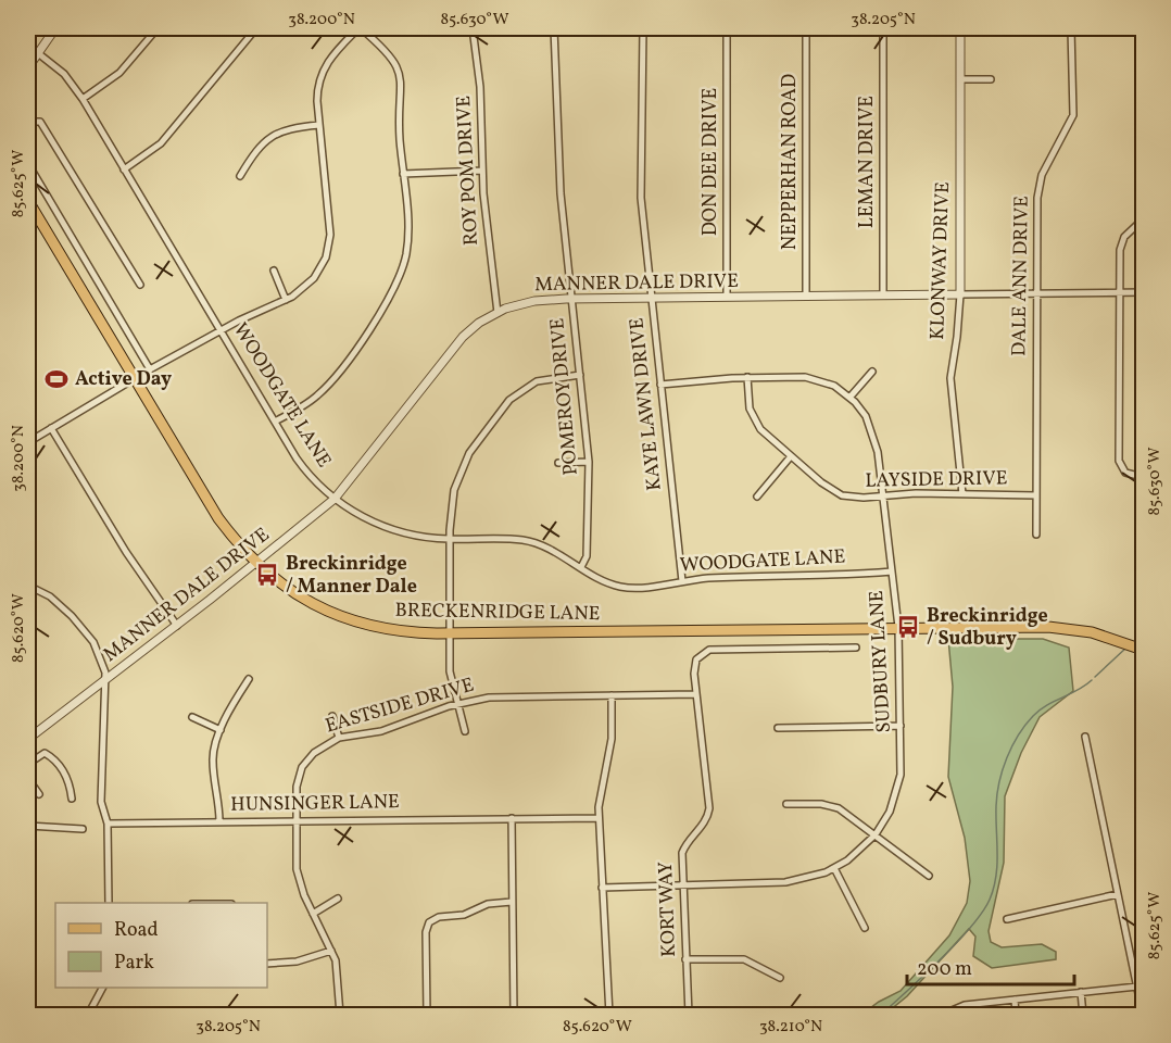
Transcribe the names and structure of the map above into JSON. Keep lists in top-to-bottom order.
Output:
{
  "streets": {
    "main road": ["BRECKENRIDGE LANE"],
    "street": [
      "DON DEE DRIVE",
      "NEPPERHAN ROAD",
      "LEMAN DRIVE",
      "ROY POM DRIVE",
      "KLONWAY DRIVE",
      "DALE ANN DRIVE",
      "MANNER DALE DRIVE",
      "WOODGATE LANE",
      "POMEROY DRIVE",
      "KAYE LAWN DRIVE",
      "LAYSIDE DRIVE",
      "SUDBURY LANE",
      "EASTSIDE DRIVE",
      "HUNSINGER LANE",
      "KORT WAY"
    ]
  },
  "crossings": [
    ["DON DEE DRIVE", "MANNER DALE DRIVE"],
    ["NEPPERHAN ROAD", "MANNER DALE DRIVE"],
    ["LEMAN DRIVE", "MANNER DALE DRIVE"],
    ["ROY POM DRIVE", "MANNER DALE DRIVE"],
    ["KLONWAY DRIVE", "MANNER DALE DRIVE"],
    ["KLONWAY DRIVE", "LAYSIDE DRIVE"],
    ["DALE ANN DRIVE", "MANNER DALE DRIVE"],
    ["DALE ANN DRIVE", "LAYSIDE DRIVE"],
    ["MANNER DALE DRIVE", "WOODGATE LANE"],
    ["MANNER DALE DRIVE", "POMEROY DRIVE"],
    ["MANNER DALE DRIVE", "KAYE LAWN DRIVE"],
    ["MANNER DALE DRIVE", "BRECKENRIDGE LANE"],
    ["WOODGATE LANE", "POMEROY DRIVE"],
    ["WOODGATE LANE", "KAYE LAWN DRIVE"],
    ["WOODGATE LANE", "SUDBURY LANE"],
    ["KAYE LAWN DRIVE", "SUDBURY LANE"],
    ["LAYSIDE DRIVE", "SUDBURY LANE"],
    ["BRECKENRIDGE LANE", "SUDBURY LANE"],
    ["SUDBURY LANE", "KORT WAY"],
    ["EASTSIDE DRIVE", "HUNSINGER LANE"],
    ["EASTSIDE DRIVE", "KORT WAY"]
  ],
  "places": {
    "sports": ["Active Day"],
    "bus stop": ["Breckinridge / Manner Dale", "Breckinridge / Sudbury"]
  },
  "legend": ["Road", "Park"],
  "scale_bar": "200 m",
  "coordinates": [
    "38.200°N",
    "85.630°W",
    "38.205°N",
    "85.625°W",
    "85.620°W",
    "38.210°N"
  ]
}
